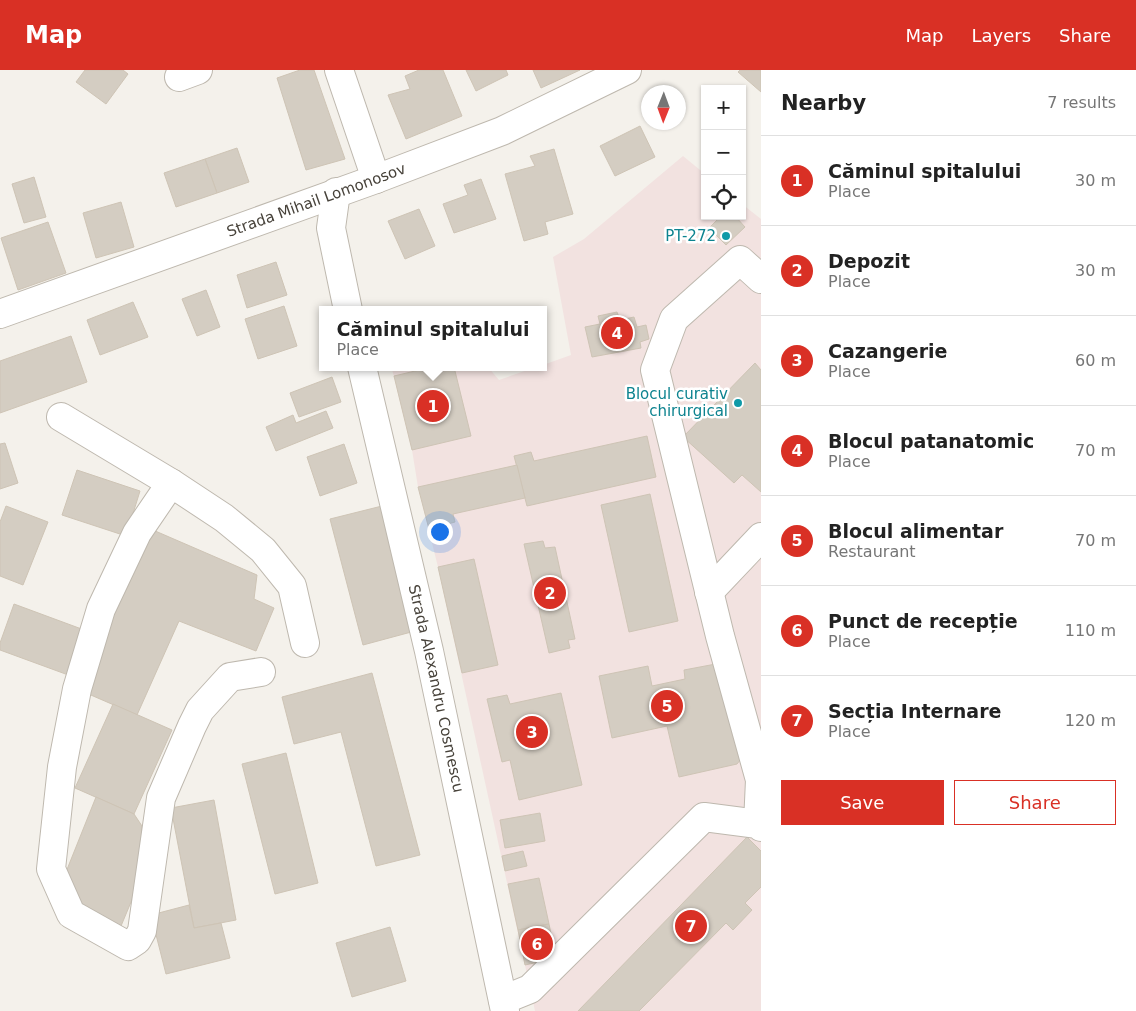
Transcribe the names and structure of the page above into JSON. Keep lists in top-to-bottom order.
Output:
{
  "streets": {
    "street": ["Strada Mihail Lomonosov", "Strada Alexandru Cosmescu"]
  },
  "places": ["PT-272", "Blocul curativ chirurgical"],
  "north": "bottom",
  "page": {
    "header": "Map",
    "nav": ["Map", "Layers", "Share"],
    "heading": ["Nearby", "7 results"],
    "map_buttons": ["+", "−"],
    "list": [
      {
        "mark": "1",
        "name": "Căminul spitalului",
        "note": "Place",
        "value": "30 m"
      },
      {
        "mark": "2",
        "name": "Depozit",
        "note": "Place",
        "value": "30 m"
      },
      {
        "mark": "3",
        "name": "Cazangerie",
        "note": "Place",
        "value": "60 m"
      },
      {
        "mark": "4",
        "name": "Blocul patanatomic",
        "note": "Place",
        "value": "70 m"
      },
      {
        "mark": "5",
        "name": "Blocul alimentar",
        "note": "Restaurant",
        "value": "70 m"
      },
      {
        "mark": "6",
        "name": "Punct de recepție",
        "note": "Place",
        "value": "110 m"
      },
      {
        "mark": "7",
        "name": "Secția Internare",
        "note": "Place",
        "value": "120 m"
      }
    ],
    "popup": ["Căminul spitalului", "Place"],
    "pins": [
      "4",
      "1",
      "2",
      "5",
      "3",
      "7",
      "6"
    ],
    "buttons": ["Save", "Share"]
  }
}
